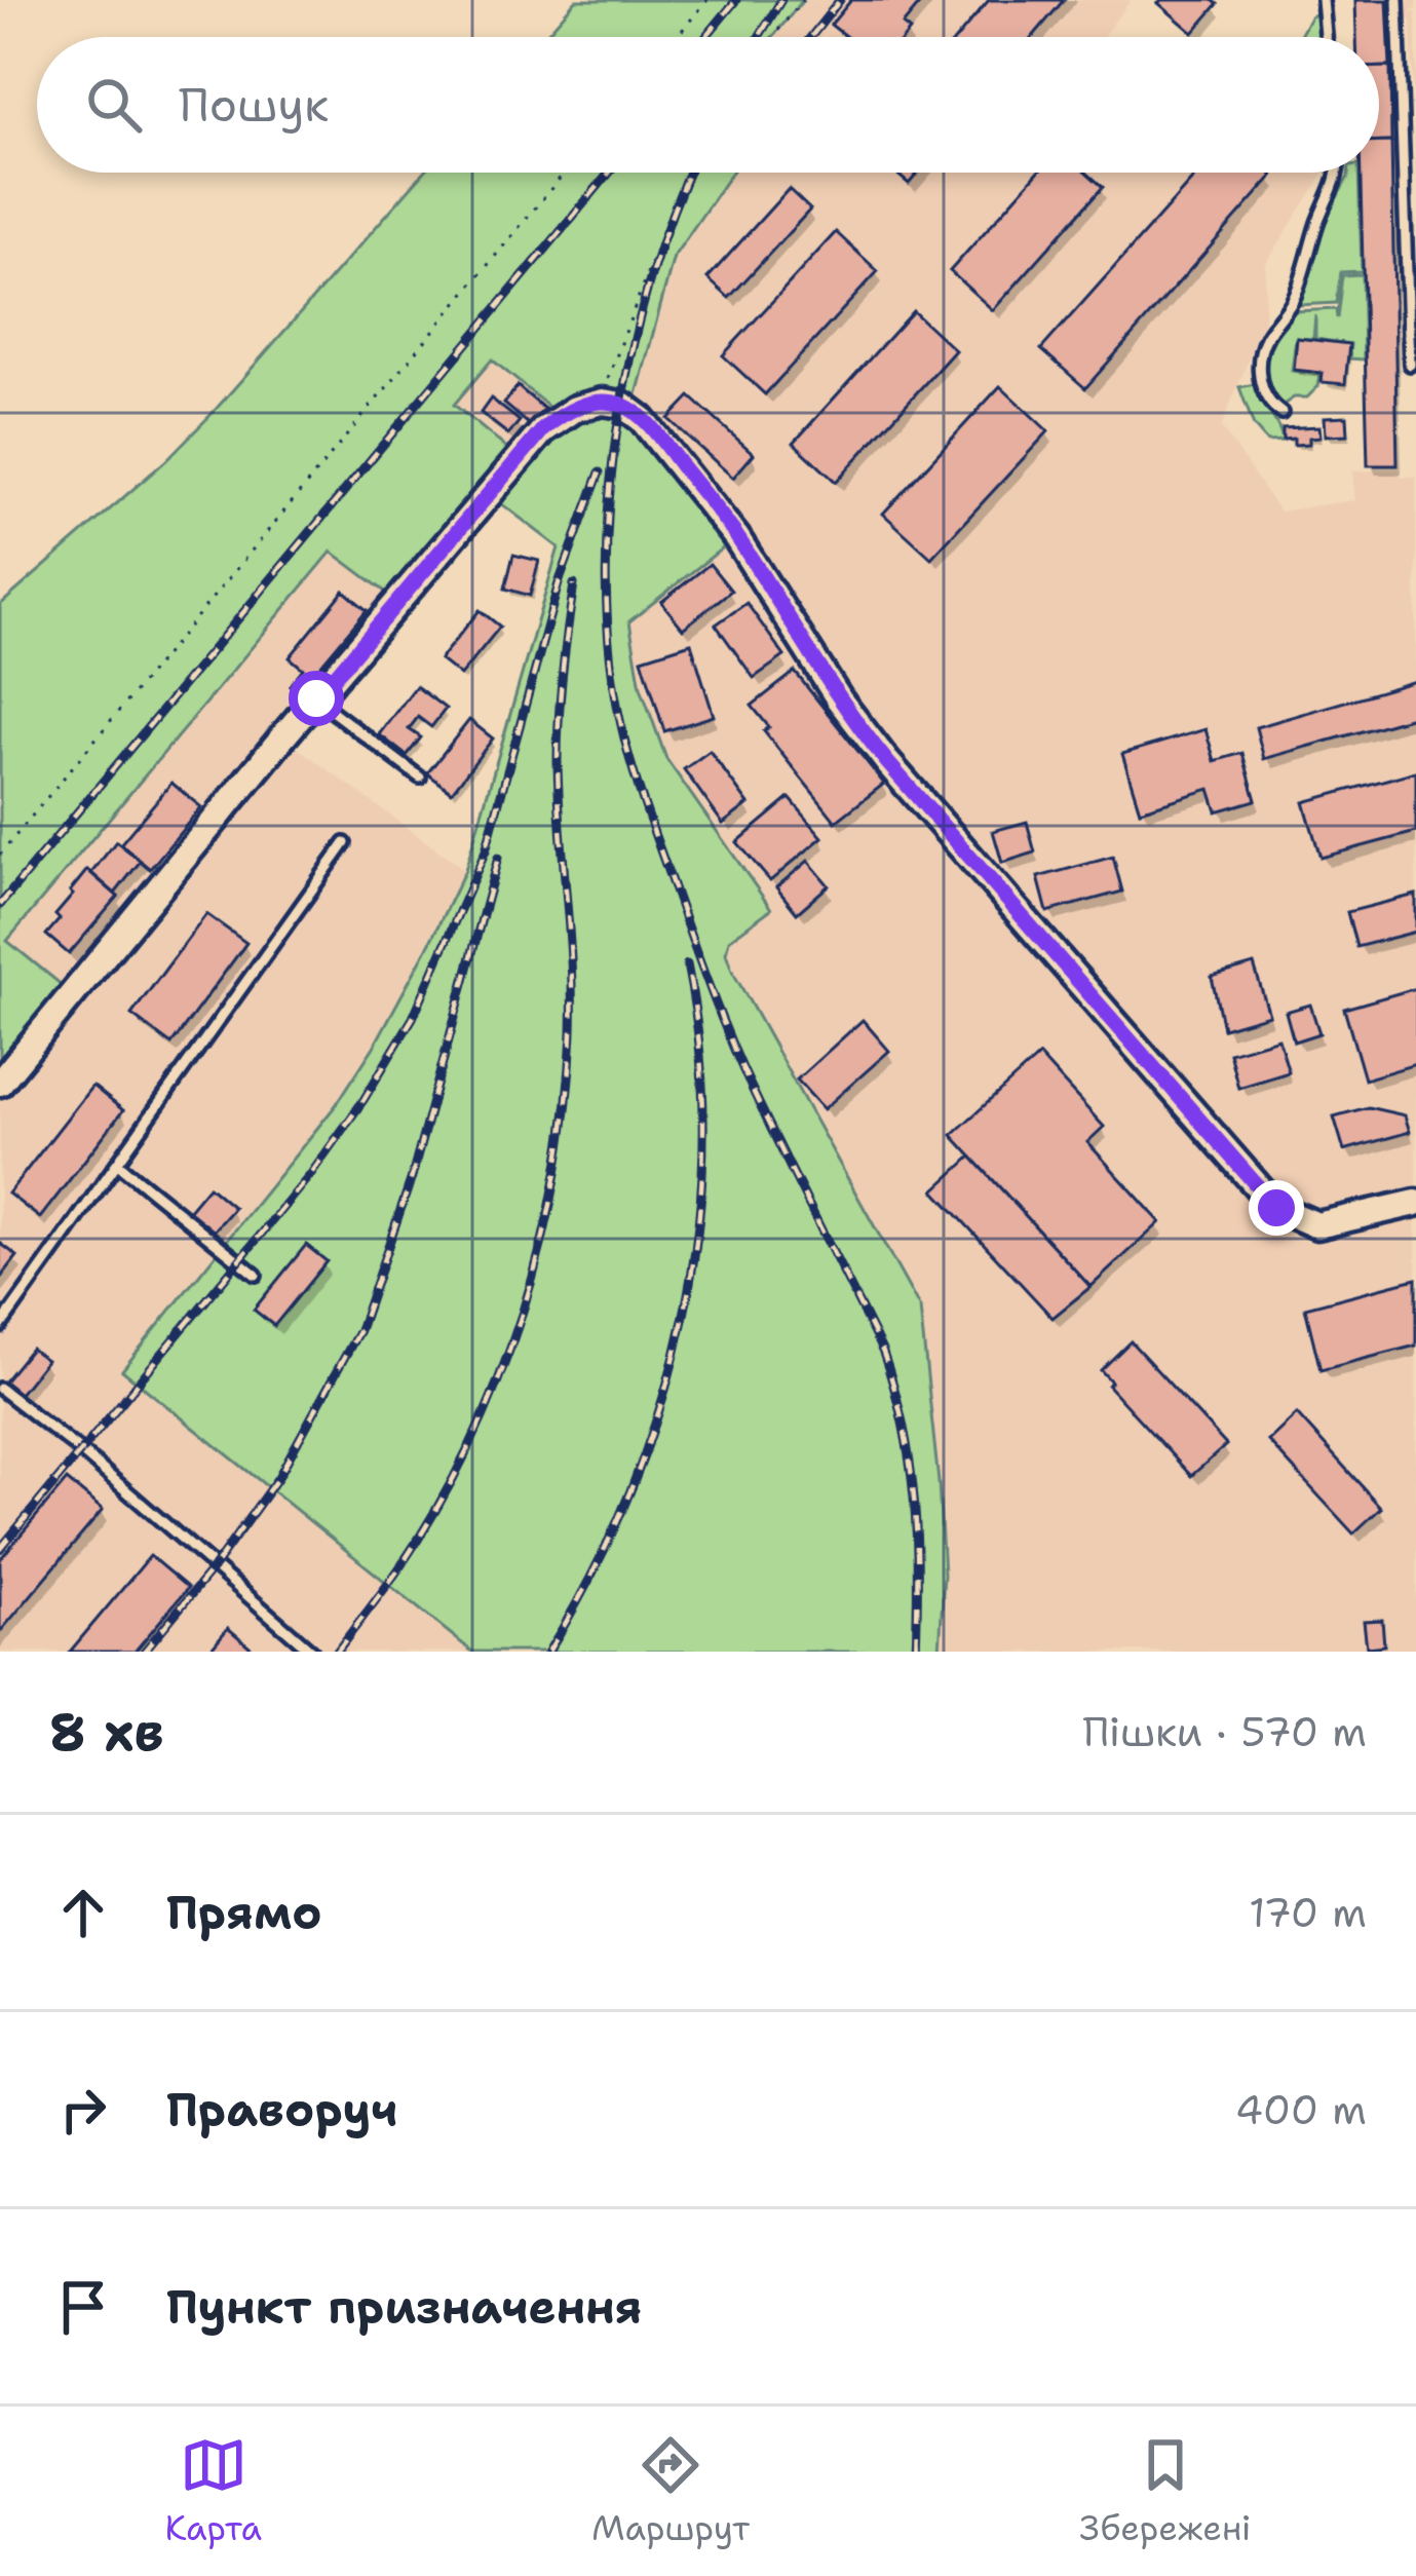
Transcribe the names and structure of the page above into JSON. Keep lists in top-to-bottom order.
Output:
{
  "page": {
    "search": "Пошук",
    "heading": ["8 хв", "Пішки · 570 m"],
    "list": [
      ["Прямо", "170 m"],
      ["Праворуч", "400 m"],
      "Пункт призначення"
    ],
    "nav": ["Карта", "Маршрут", "Збережені"]
  }
}
